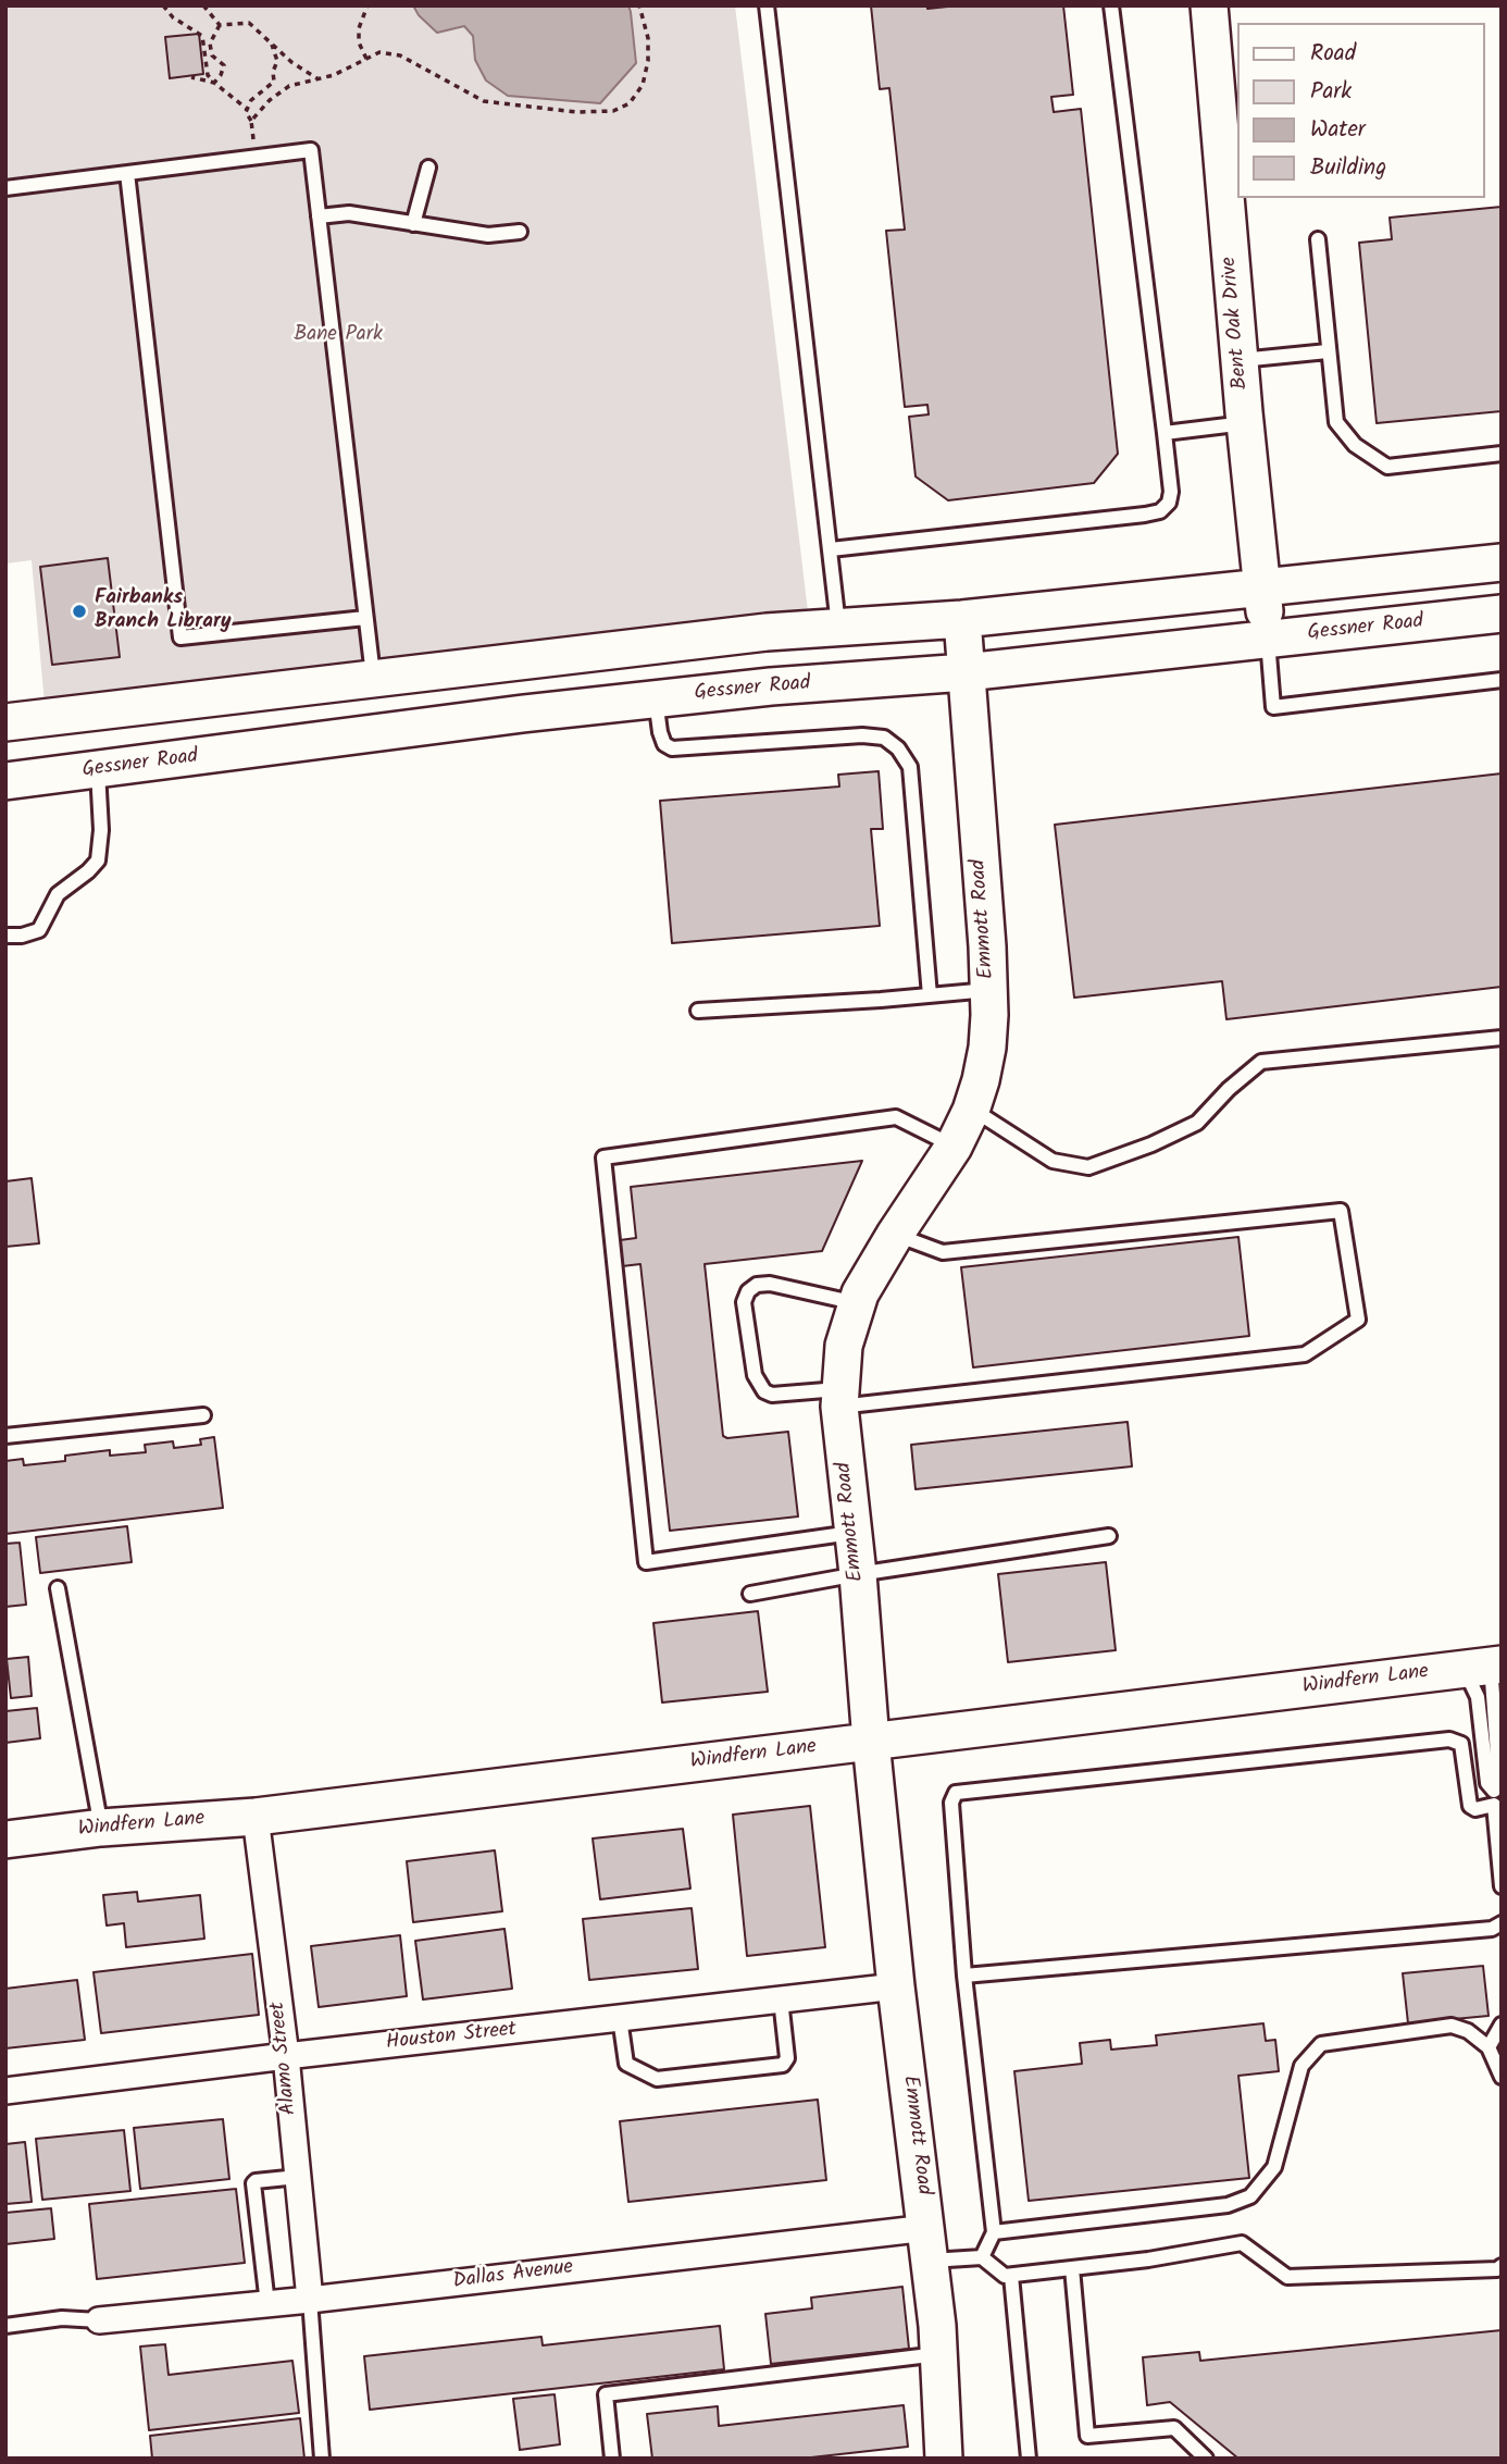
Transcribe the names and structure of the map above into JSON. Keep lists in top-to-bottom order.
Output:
{
  "streets": {
    "street": [
      "Bent Oak Drive",
      "Gessner Road",
      "Emmott Road",
      "Windfern Lane",
      "Houston Street",
      "Alamo Street",
      "Dallas Avenue"
    ]
  },
  "crossings": [
    ["Bent Oak Drive", "Gessner Road"],
    ["Gessner Road", "Emmott Road"],
    ["Emmott Road", "Windfern Lane"],
    ["Emmott Road", "Houston Street"],
    ["Emmott Road", "Dallas Avenue"],
    ["Windfern Lane", "Alamo Street"],
    ["Houston Street", "Alamo Street"],
    ["Alamo Street", "Dallas Avenue"]
  ],
  "parks": ["Bane Park"],
  "places": ["Fairbanks Branch Library"],
  "legend": [
    "Road",
    "Park",
    "Water",
    "Building"
  ]
}
